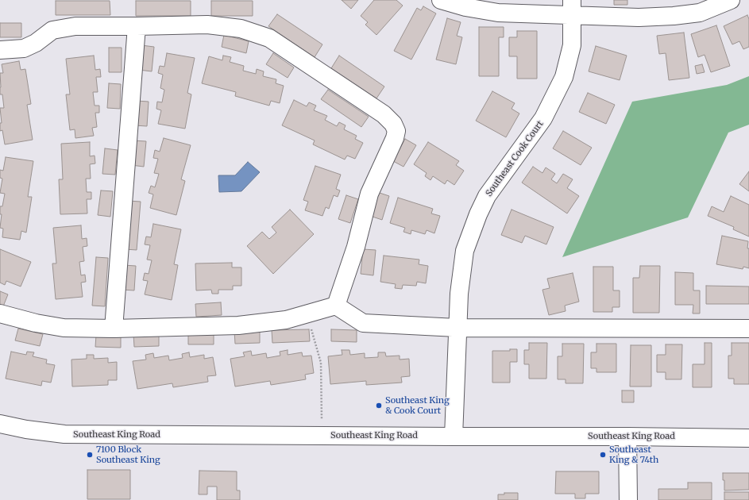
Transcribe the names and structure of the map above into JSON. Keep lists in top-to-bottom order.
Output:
{
  "streets": {
    "street": ["Southeast Cook Court", "Southeast King Road"]
  },
  "crossings": [
    ["Southeast Cook Court", "Southeast King Road"]
  ],
  "places": ["Southeast King & Cook Court", "7100 Block Southeast King", "Southeast King & 74th"]
}
